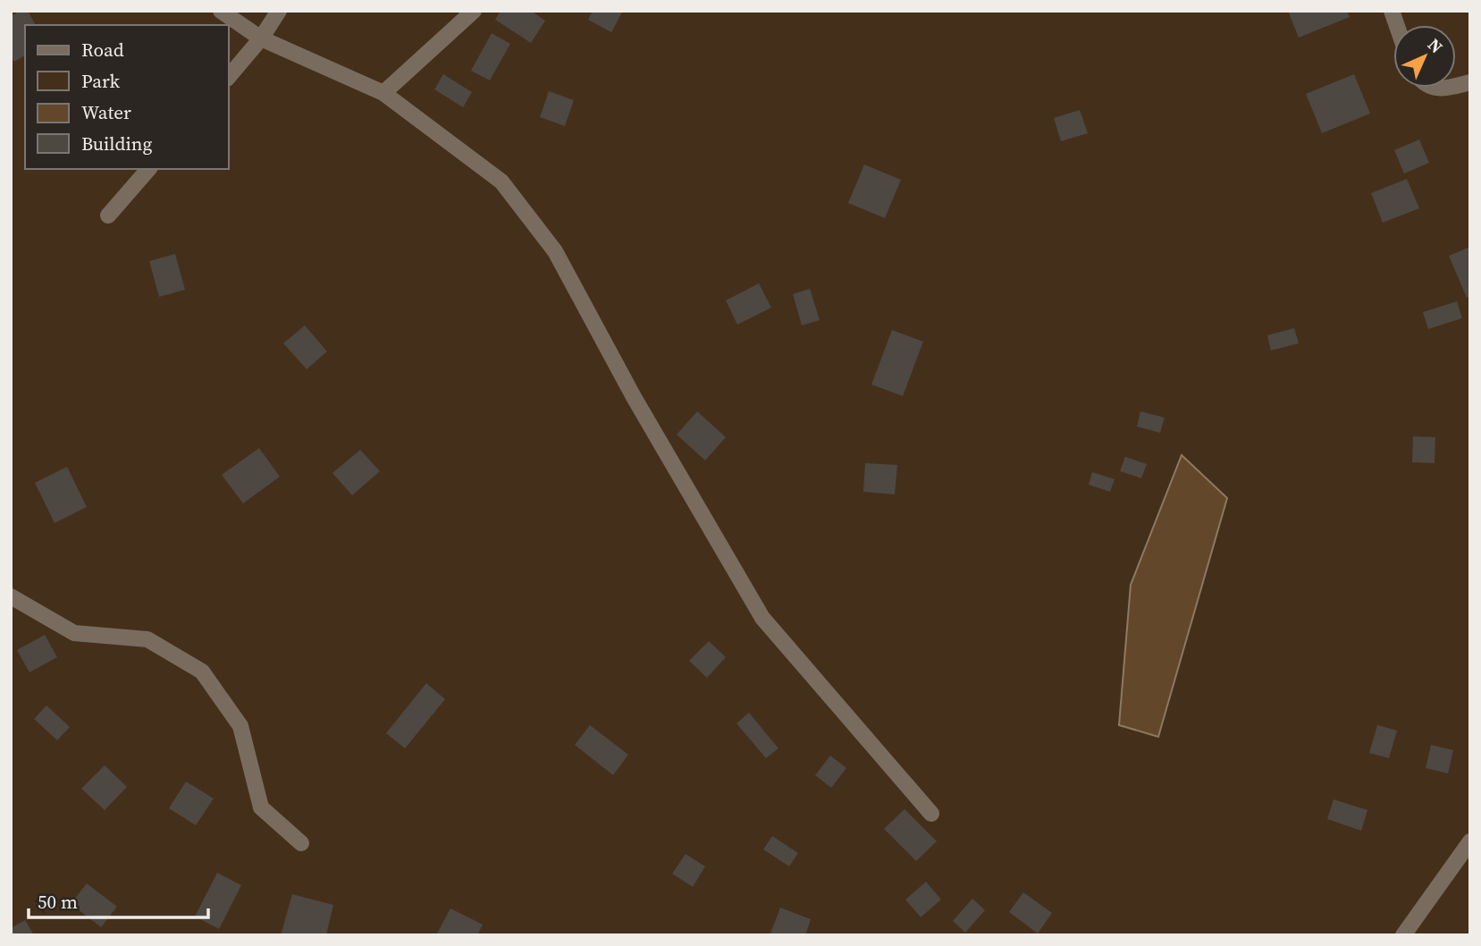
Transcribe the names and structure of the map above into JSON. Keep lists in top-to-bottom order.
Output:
{
  "legend": [
    "Road",
    "Park",
    "Water",
    "Building"
  ],
  "scale_bar": "50 m",
  "north": "top right"
}
